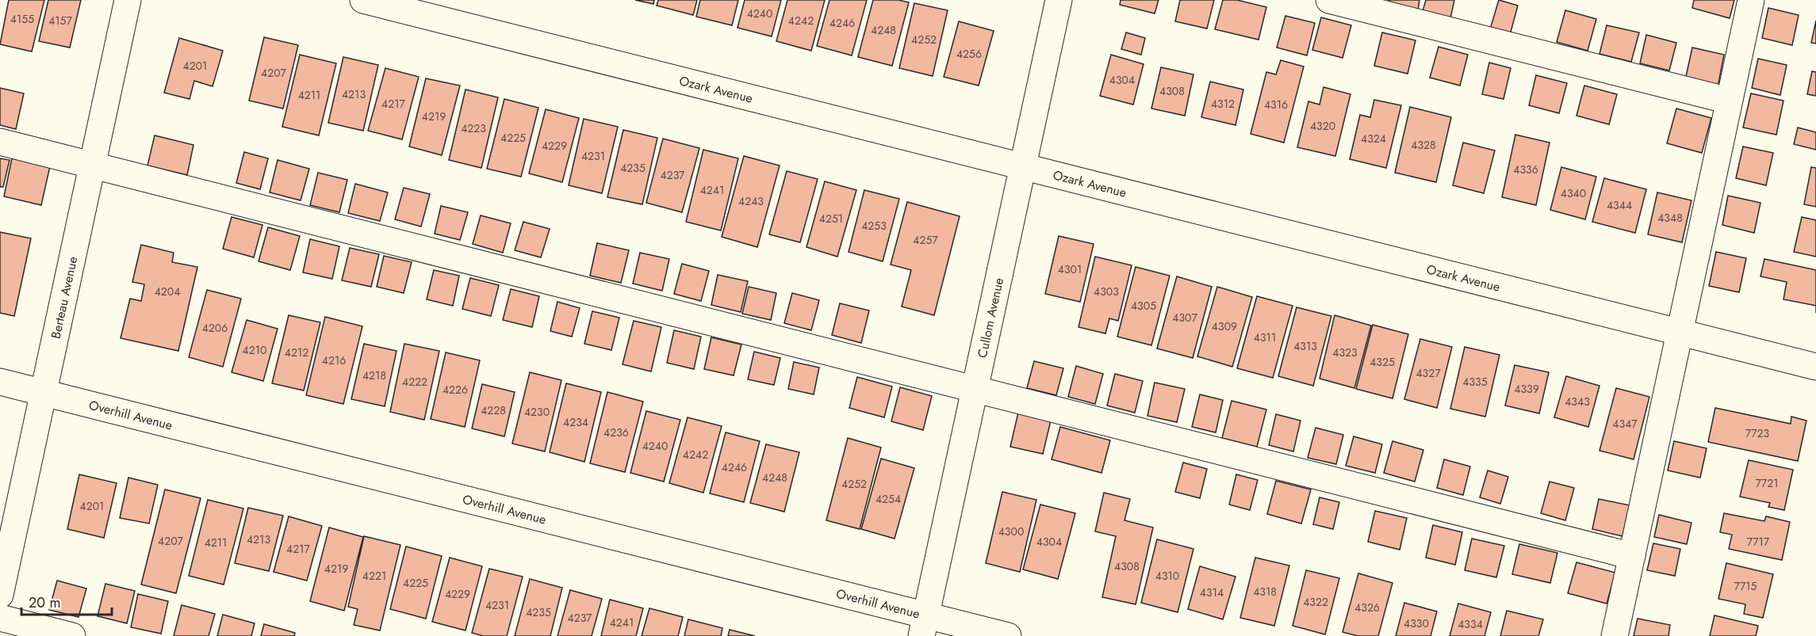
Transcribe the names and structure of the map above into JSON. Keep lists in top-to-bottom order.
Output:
{
  "streets": {
    "street": [
      "Ozark Avenue",
      "Berteau Avenue",
      "Cullom Avenue",
      "Overhill Avenue"
    ]
  },
  "crossings": [
    ["Ozark Avenue", "Cullom Avenue"],
    ["Berteau Avenue", "Overhill Avenue"],
    ["Cullom Avenue", "Overhill Avenue"]
  ],
  "house_numbers": [
    "4240",
    "4155",
    "4157",
    "4242",
    "4246",
    "4248",
    "4252",
    "4256",
    "4201",
    "4207",
    "4304",
    "4308",
    "4213",
    "4211",
    "4217",
    "4312",
    "4316",
    "4219",
    "4320",
    "4223",
    "4225",
    "4324",
    "4328",
    "4229",
    "4231",
    "4235",
    "4336",
    "4237",
    "4241",
    "4340",
    "4243",
    "4344",
    "4348",
    "4251",
    "4253",
    "4257",
    "4301",
    "4204",
    "4303",
    "4305",
    "4307",
    "4309",
    "4206",
    "4311",
    "4313",
    "4210",
    "4212",
    "4323",
    "4216",
    "4325",
    "4327",
    "4218",
    "4222",
    "4335",
    "4339",
    "4226",
    "4343",
    "4228",
    "4230",
    "4234",
    "4347",
    "4236",
    "7723",
    "4240",
    "4242",
    "4246",
    "4248",
    "7721",
    "4252",
    "4254",
    "4201",
    "4300",
    "4213",
    "4207",
    "4304",
    "7717",
    "4211",
    "4217",
    "4308",
    "4219",
    "4221",
    "4310",
    "4225",
    "7715",
    "4318",
    "4314",
    "4229",
    "4322",
    "4231",
    "4326",
    "4235",
    "4237",
    "4241",
    "4330",
    "4334"
  ],
  "scale_bar": "20 m"
}
